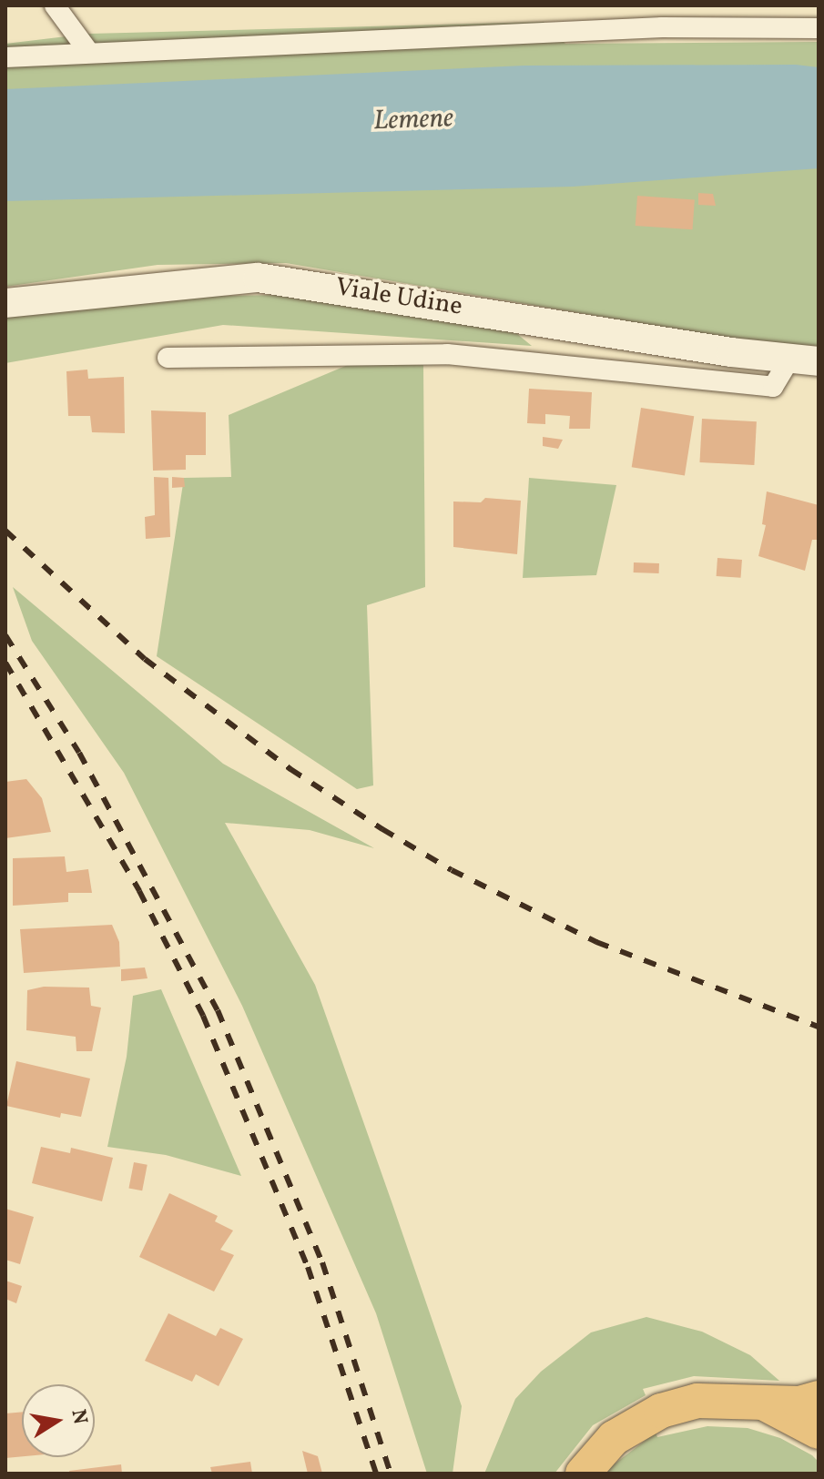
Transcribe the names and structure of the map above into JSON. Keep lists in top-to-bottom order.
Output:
{
  "streets": {
    "main road": ["Viale Udine"]
  },
  "water": ["Lemene"],
  "north": "right"
}
